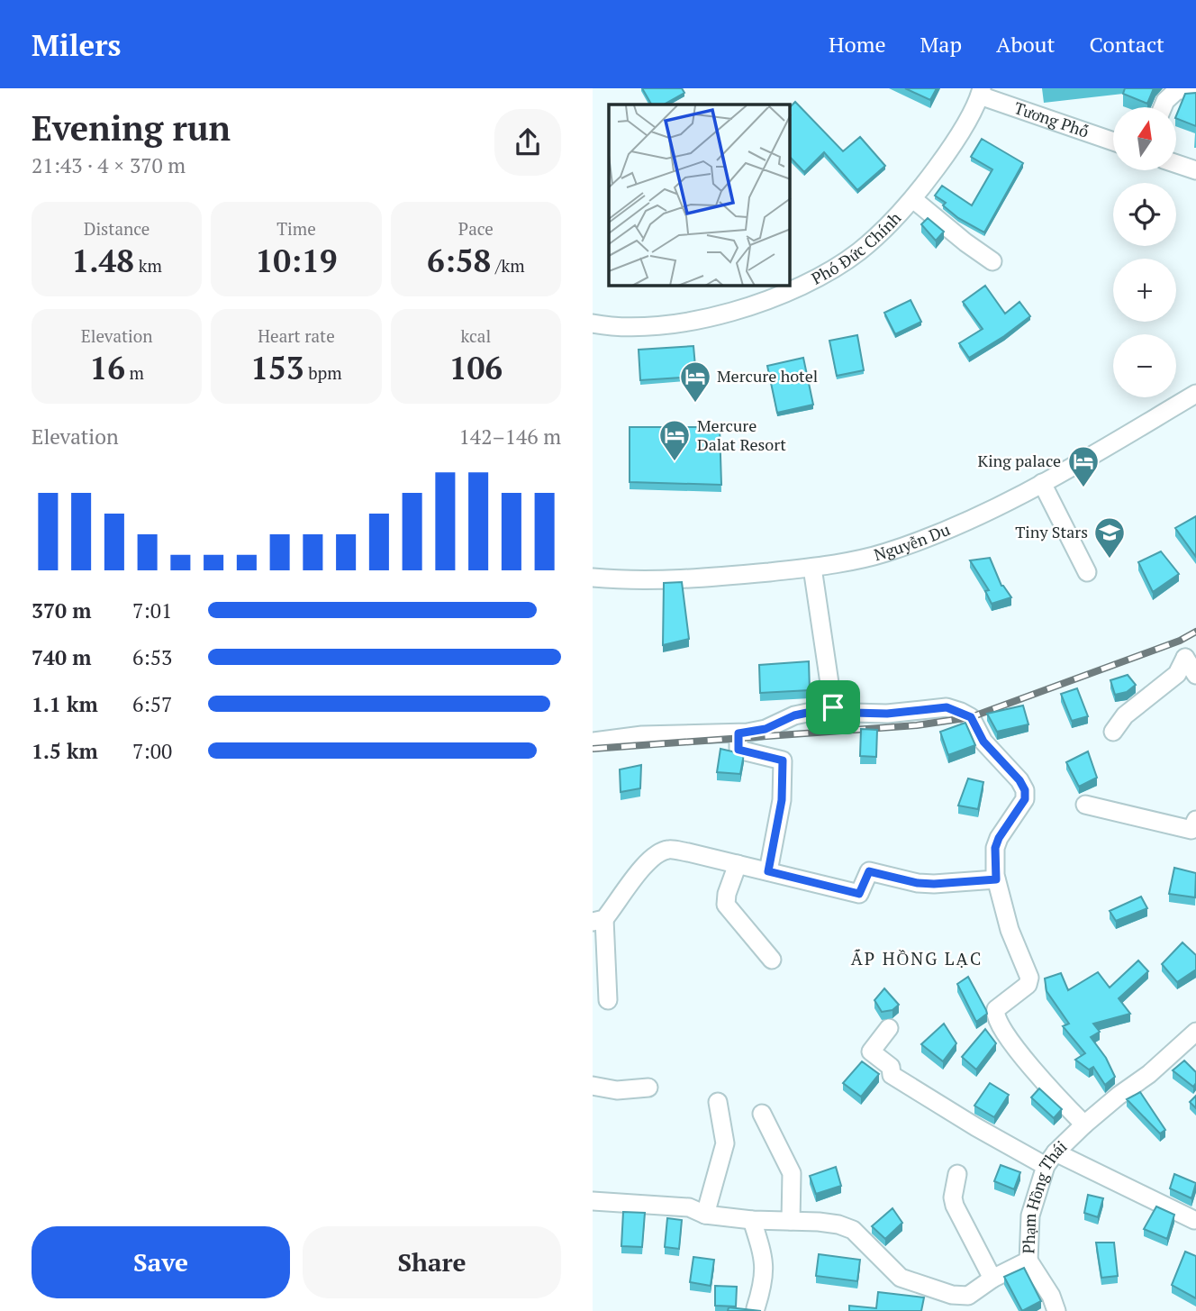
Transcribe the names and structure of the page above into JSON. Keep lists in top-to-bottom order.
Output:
{
  "streets": {
    "street": [
      "Tương Phố",
      "Phó Đức Chính",
      "Nguyễn Du",
      "Phạm Hồng Thái"
    ]
  },
  "crossings": [
    ["Tương Phố", "Phó Đức Chính"]
  ],
  "districts": ["ẤP HỒNG LẠC"],
  "places": {
    "hotel": ["Mercure hotel", "Mercure Dalat Resort", "King palace"],
    "school or university": ["Tiny Stars"]
  },
  "north": "top",
  "page": {
    "header": "Milers",
    "nav": [
      "Home",
      "Map",
      "About",
      "Contact"
    ],
    "heading": ["Evening run", "21:43 · 4 × 370 m"],
    "map_buttons": ["+", "−"],
    "stats": [
      ["Distance", "1.48 km"],
      ["Time", "10:19"],
      ["Pace", "6:58 /km"],
      ["Elevation", "16 m"],
      ["Heart rate", "153 bpm"],
      ["kcal", "106"]
    ],
    "chart": ["Elevation", "142–146 m"],
    "list": [
      {
        "name": "370 m",
        "note": "7:01"
      },
      {
        "name": "740 m",
        "note": "6:53"
      },
      {
        "name": "1.1 km",
        "note": "6:57"
      },
      {
        "name": "1.5 km",
        "note": "7:00"
      }
    ],
    "buttons": ["Save", "Share"]
  }
}
